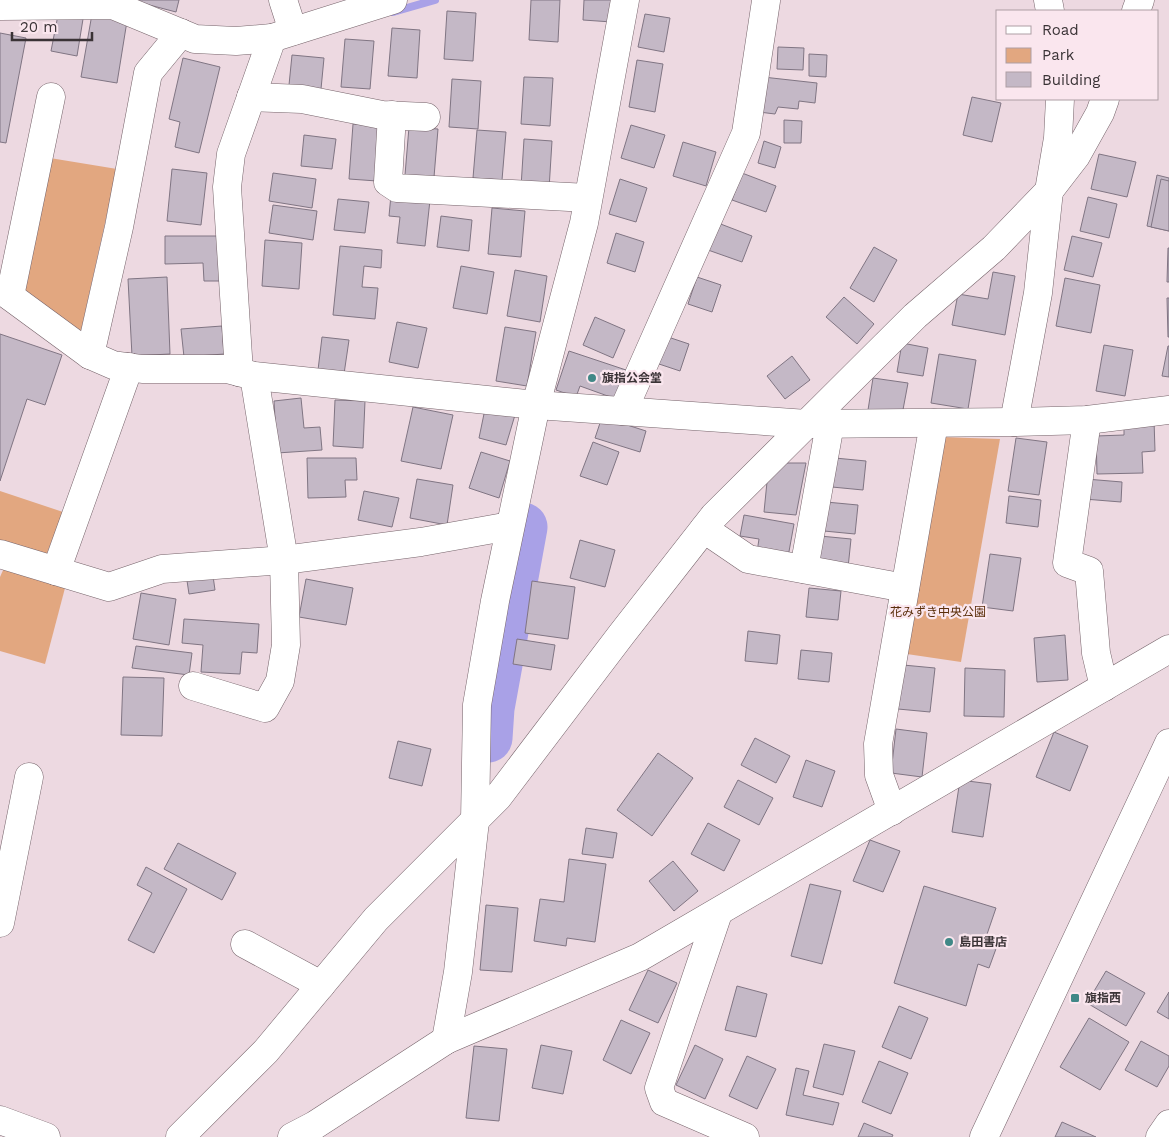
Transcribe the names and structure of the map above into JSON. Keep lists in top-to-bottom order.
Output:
{
  "parks": ["花みずき中央公園"],
  "places": {
    "other": ["旗指公会堂", "島田書店"],
    "transit": ["旗指西"]
  },
  "legend": ["Road", "Park", "Building"],
  "scale_bar": "20 m"
}
